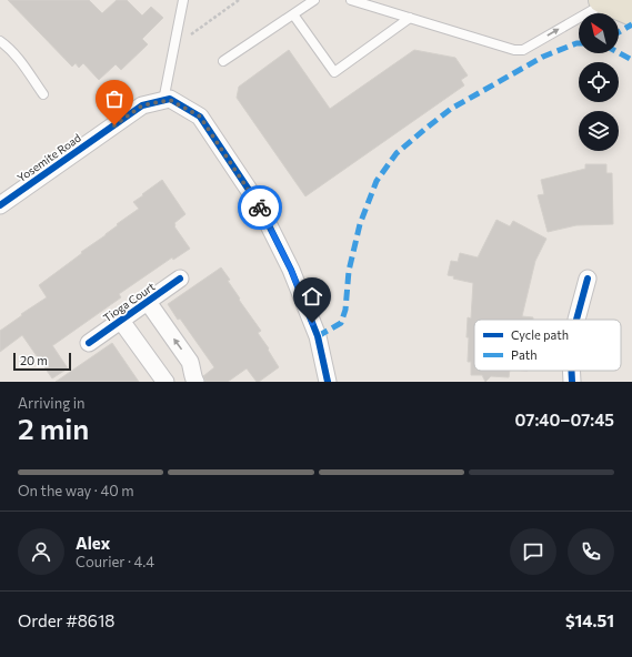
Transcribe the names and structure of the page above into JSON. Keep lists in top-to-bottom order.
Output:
{
  "streets": {
    "street": ["Yosemite Road", "Tioga Court"]
  },
  "legend": ["Cycle path", "Path"],
  "scale_bar": "20 m",
  "north": "top left",
  "page": {
    "scale": "20 m",
    "heading": ["2 min", "Arriving in", "07:40–07:45"],
    "panel": [
      "Alex",
      "Courier · 4.4",
      "Order #8618",
      "$14.51"
    ],
    "bar": "On the way · 40 m"
  }
}
